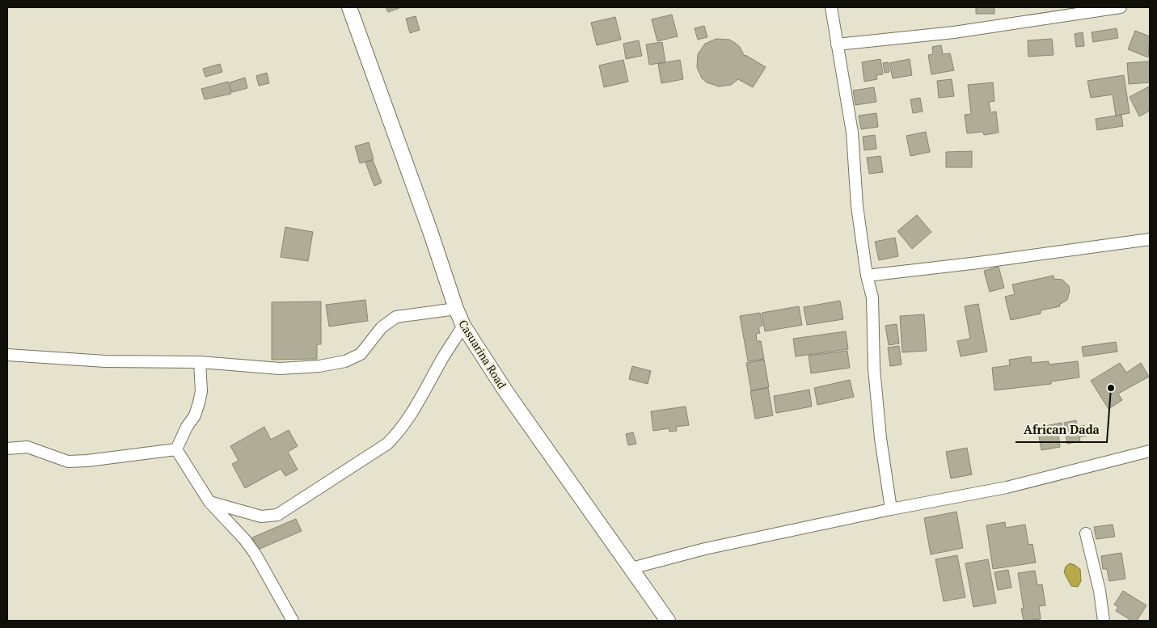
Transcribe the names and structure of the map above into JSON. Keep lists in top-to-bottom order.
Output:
{
  "streets": {
    "street": ["Casuarina Road"]
  },
  "places": ["African Dada"]
}
